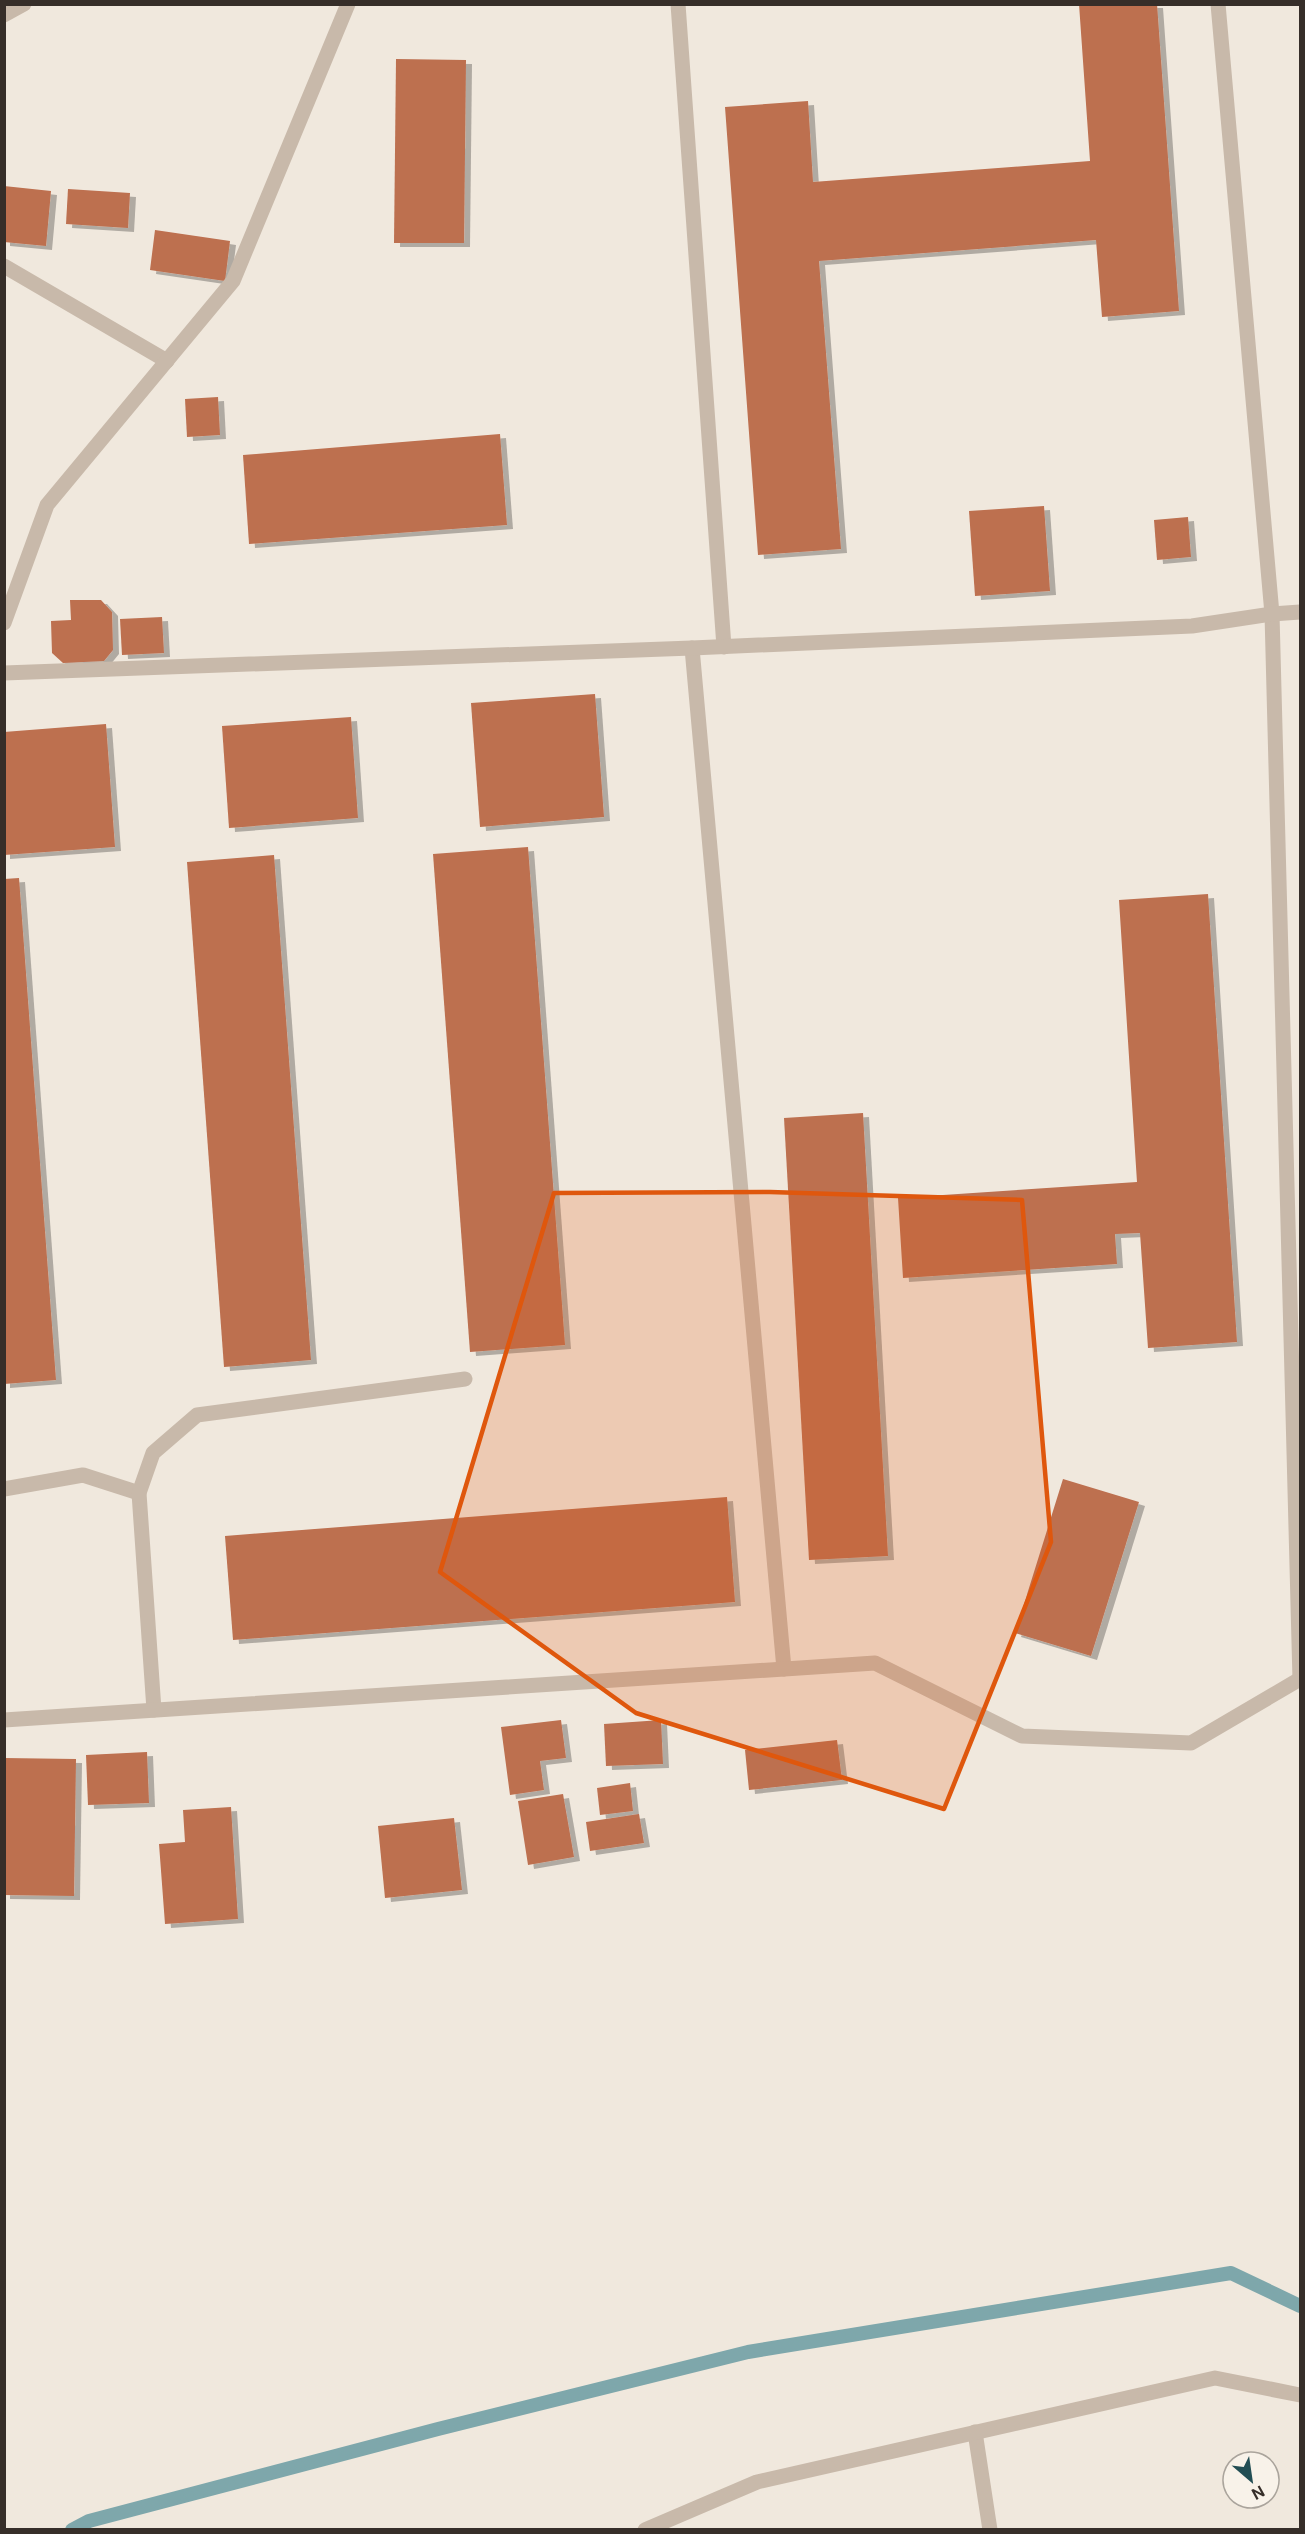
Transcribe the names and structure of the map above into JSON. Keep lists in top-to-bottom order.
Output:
{
  "north": "bottom right"
}
